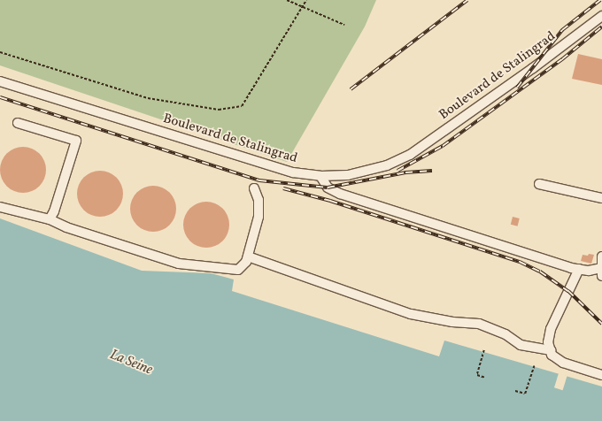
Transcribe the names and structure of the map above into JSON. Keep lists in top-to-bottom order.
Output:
{
  "streets": {
    "street": ["Boulevard de Stalingrad"]
  },
  "water": ["La Seine"]
}
